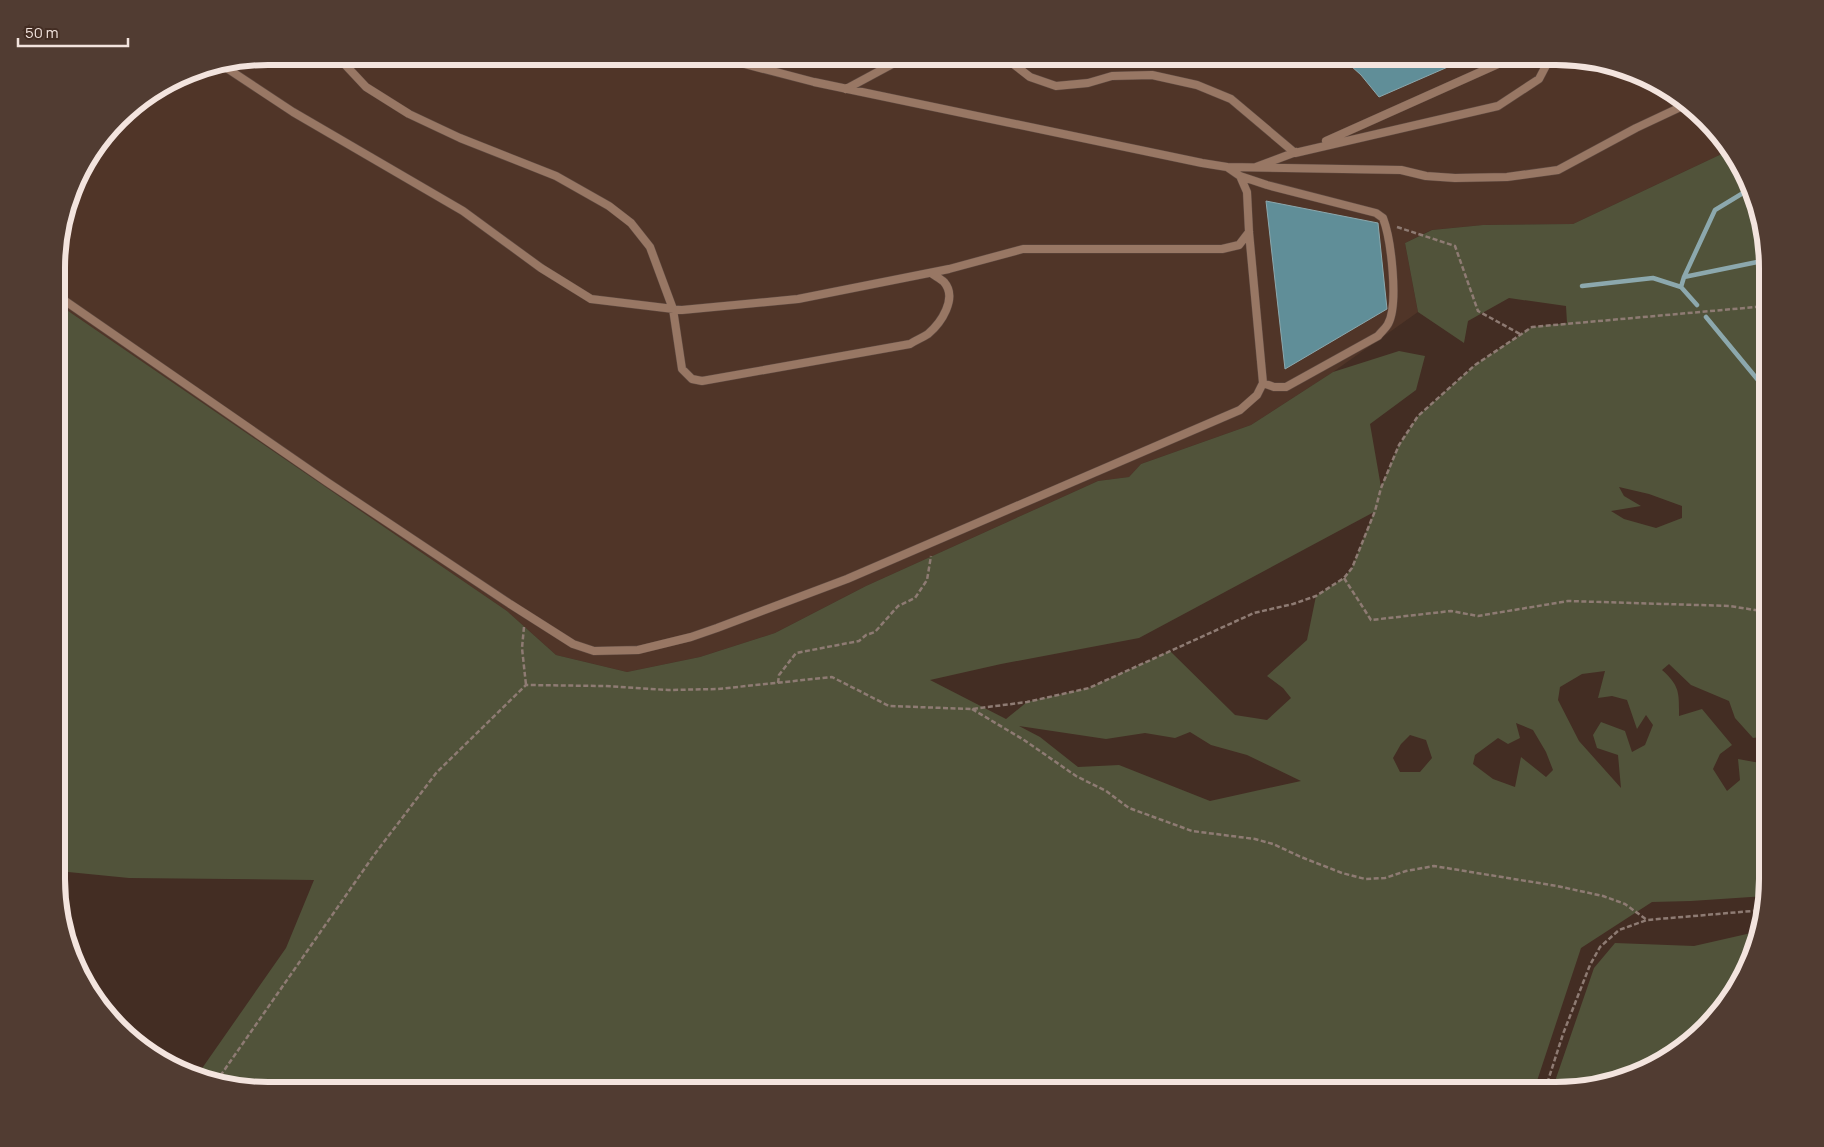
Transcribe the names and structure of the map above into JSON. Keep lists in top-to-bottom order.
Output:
{
  "scale_bar": "50 m"
}
